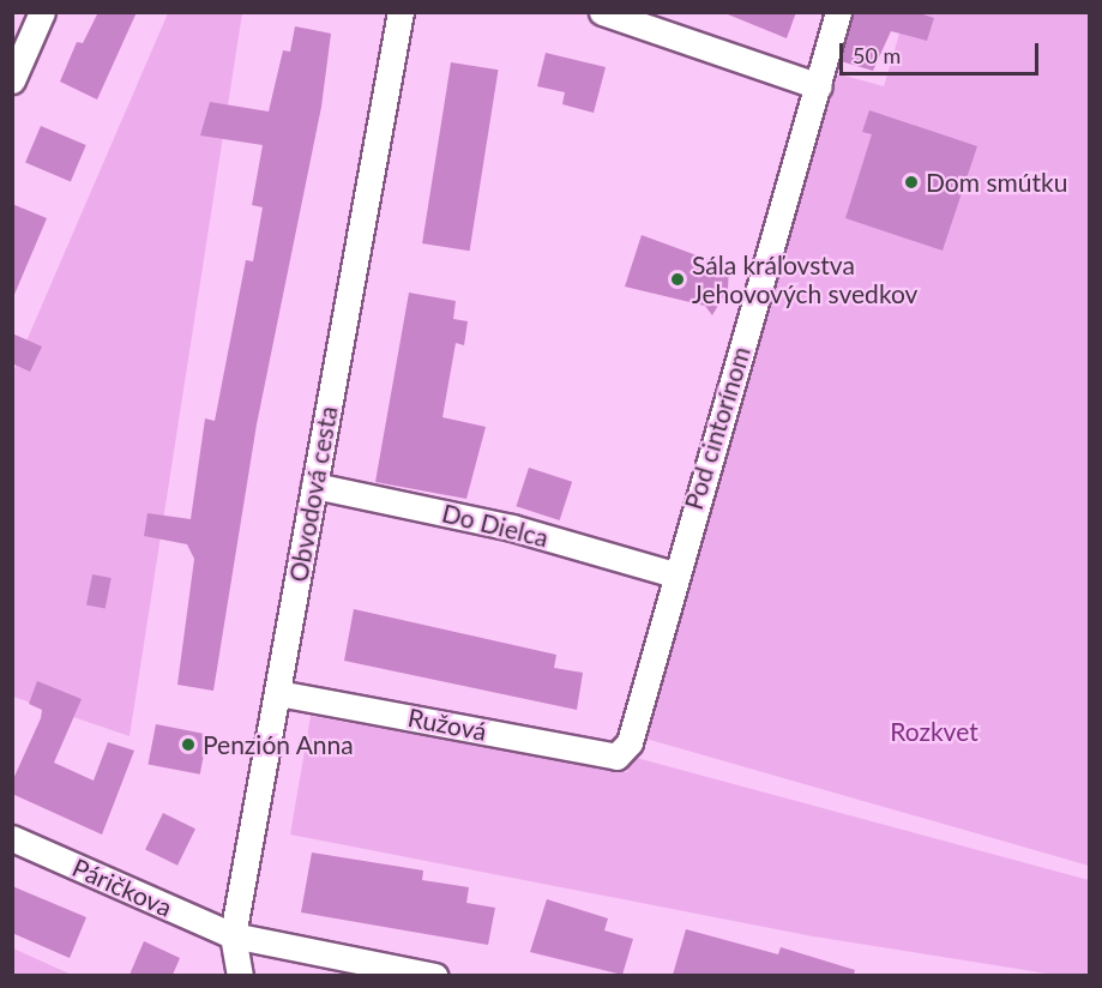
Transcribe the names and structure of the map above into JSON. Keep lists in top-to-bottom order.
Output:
{
  "streets": {
    "street": [
      "Pod cintorínom",
      "Obvodová cesta",
      "Do Dielca",
      "Ružová",
      "Páričkova"
    ]
  },
  "crossings": [
    ["Pod cintorínom", "Do Dielca"],
    ["Pod cintorínom", "Ružová"],
    ["Obvodová cesta", "Do Dielca"],
    ["Obvodová cesta", "Ružová"],
    ["Obvodová cesta", "Páričkova"]
  ],
  "parks": ["Rozkvet"],
  "places": ["Dom smútku", "Sála kráľovstva Jehovových svedkov", "Penzión Anna"],
  "scale_bar": "50 m"
}
